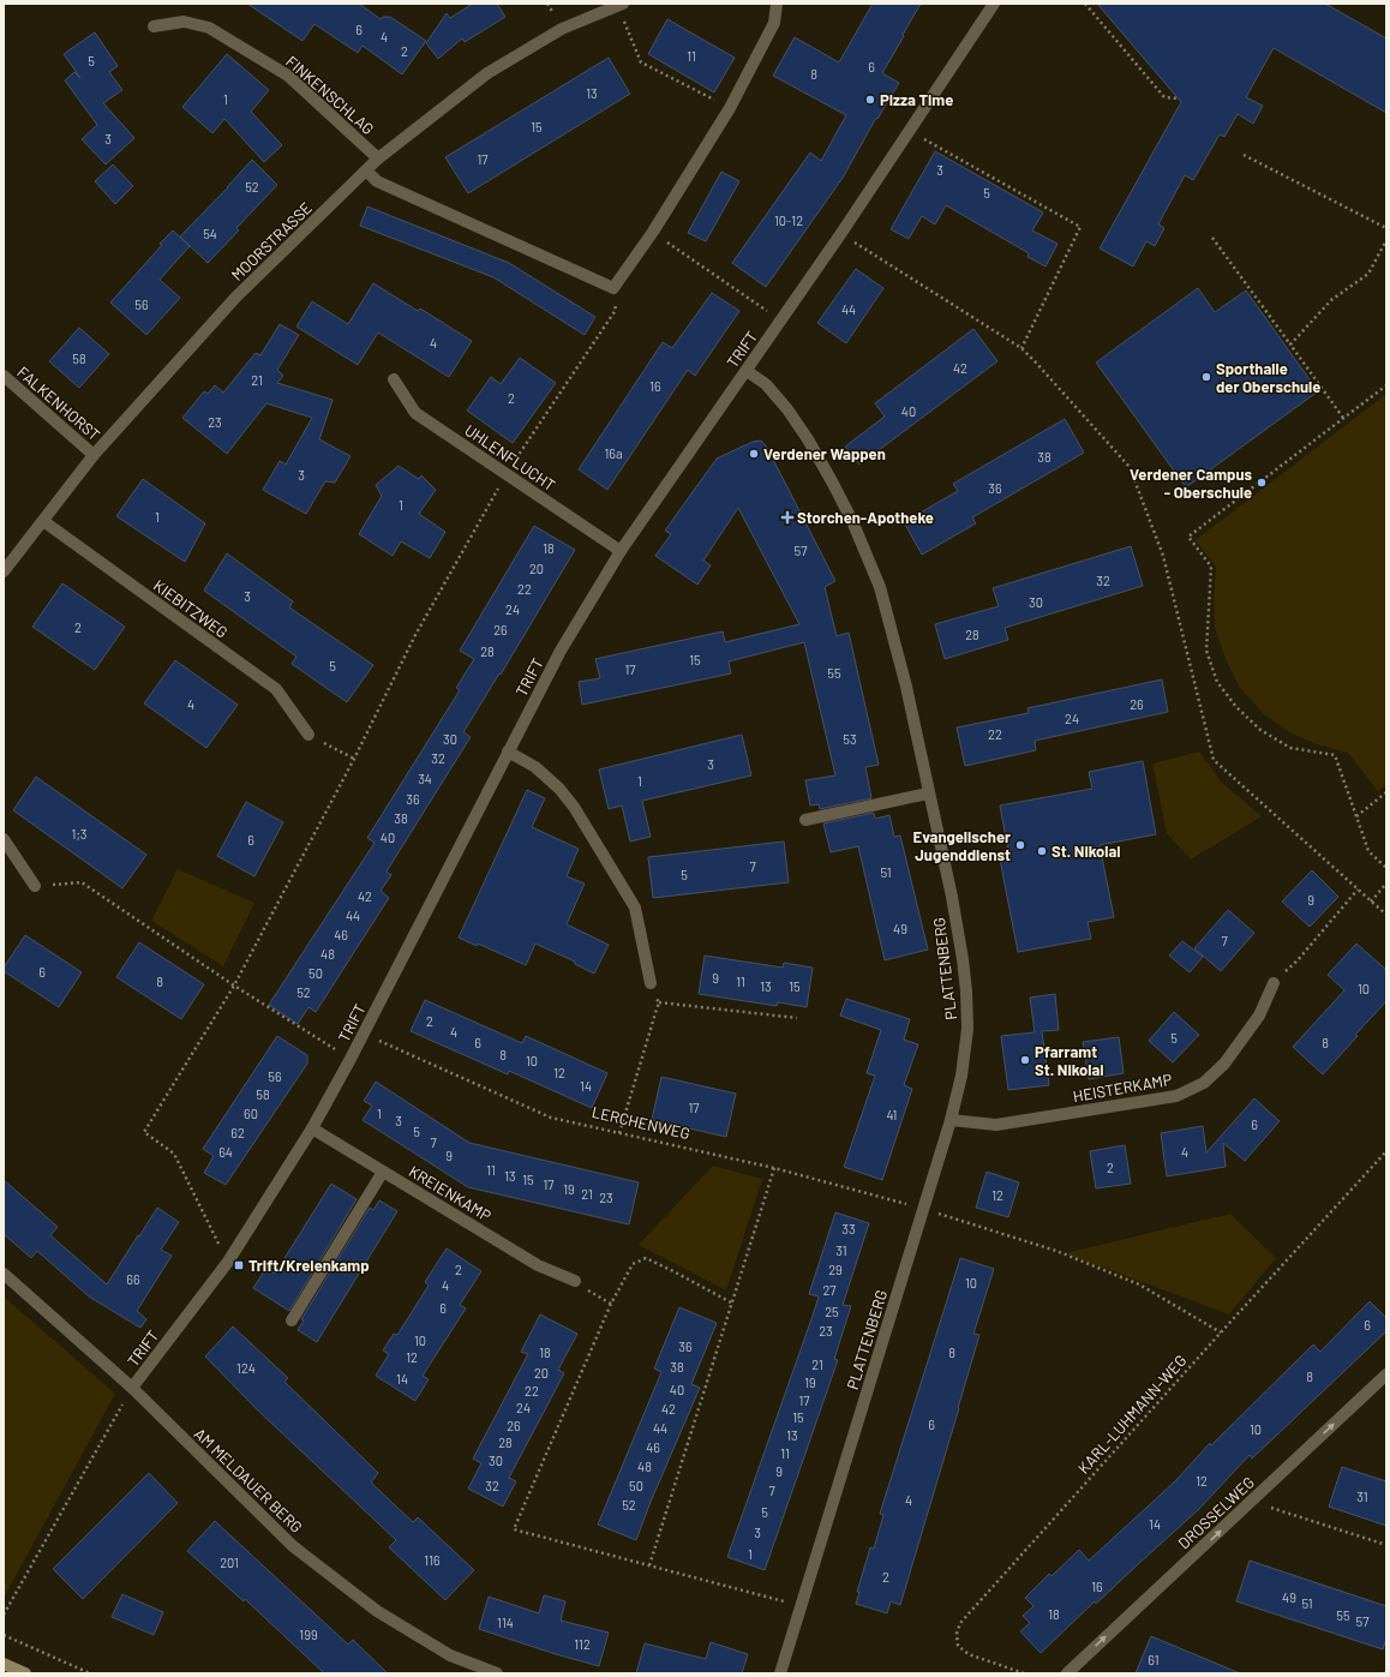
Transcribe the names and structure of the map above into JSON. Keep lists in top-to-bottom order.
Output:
{
  "streets": {
    "street": [
      "FINKENSCHLAG",
      "MOORSTRASSE",
      "TRIFT",
      "FALKENHORST",
      "UHLENFLUCHT",
      "KIEBITZWEG",
      "PLATTENBERG",
      "HEISTERKAMP",
      "KREIENKAMP",
      "AM MELDAUER BERG",
      "DROSSELWEG"
    ],
    "path": ["LERCHENWEG", "KARL-LUHMANN-WEG"]
  },
  "crossings": [
    ["FINKENSCHLAG", "MOORSTRASSE"],
    ["MOORSTRASSE", "FALKENHORST"],
    ["MOORSTRASSE", "KIEBITZWEG"],
    ["TRIFT", "UHLENFLUCHT"],
    ["TRIFT", "PLATTENBERG"],
    ["TRIFT", "LERCHENWEG"],
    ["TRIFT", "KREIENKAMP"],
    ["TRIFT", "AM MELDAUER BERG"],
    ["PLATTENBERG", "HEISTERKAMP"],
    ["PLATTENBERG", "LERCHENWEG"],
    ["LERCHENWEG", "KARL-LUHMANN-WEG"]
  ],
  "one_way": ["DROSSELWEG"],
  "places": {
    "other": [
      "Pizza Time",
      "Sporthalle der Oberschule",
      "Verdener Wappen",
      "Verdener Campus - Oberschule",
      "Evangelischer Jugenddienst",
      "St. Nikolai",
      "Pfarramt St. Nikolai"
    ],
    "health": ["Storchen-Apotheke"],
    "transit": ["Trift/Kreienkamp"]
  },
  "house_numbers": [
    "6",
    "4",
    "2",
    "11",
    "5",
    "6",
    "8",
    "13",
    "1",
    "15",
    "3",
    "17",
    "3",
    "52",
    "5",
    "10-12",
    "54",
    "56",
    "44",
    "4",
    "58",
    "42",
    "21",
    "16",
    "2",
    "40",
    "23",
    "16a",
    "38",
    "3",
    "36",
    "1",
    "1",
    "18",
    "57",
    "20",
    "32",
    "22",
    "3",
    "30",
    "24",
    "2",
    "26",
    "28",
    "28",
    "15",
    "5",
    "17",
    "55",
    "4",
    "26",
    "24",
    "22",
    "30",
    "53",
    "32",
    "3",
    "34",
    "1",
    "36",
    "38",
    "1;3",
    "40",
    "6",
    "7",
    "51",
    "5",
    "42",
    "9",
    "44",
    "49",
    "46",
    "7",
    "48",
    "6",
    "50",
    "9",
    "8",
    "11",
    "13",
    "15",
    "10",
    "52",
    "2",
    "4",
    "5",
    "6",
    "8",
    "8",
    "10",
    "12",
    "56",
    "14",
    "58",
    "17",
    "60",
    "1",
    "41",
    "3",
    "6",
    "5",
    "62",
    "7",
    "64",
    "4",
    "9",
    "2",
    "11",
    "13",
    "15",
    "17",
    "19",
    "21",
    "12",
    "23",
    "33",
    "31",
    "2",
    "29",
    "66",
    "10",
    "4",
    "27",
    "6",
    "25",
    "6",
    "23",
    "10",
    "36",
    "18",
    "8",
    "12",
    "21",
    "38",
    "124",
    "20",
    "8",
    "14",
    "19",
    "40",
    "22",
    "17",
    "24",
    "42",
    "15",
    "6",
    "26",
    "44",
    "10",
    "13",
    "28",
    "46",
    "11",
    "30",
    "48",
    "9",
    "12",
    "32",
    "50",
    "7",
    "31",
    "4",
    "52",
    "5",
    "14",
    "3",
    "1",
    "116",
    "201",
    "2",
    "16",
    "49",
    "51",
    "18",
    "55",
    "57",
    "114",
    "199",
    "112",
    "61"
  ]
}
